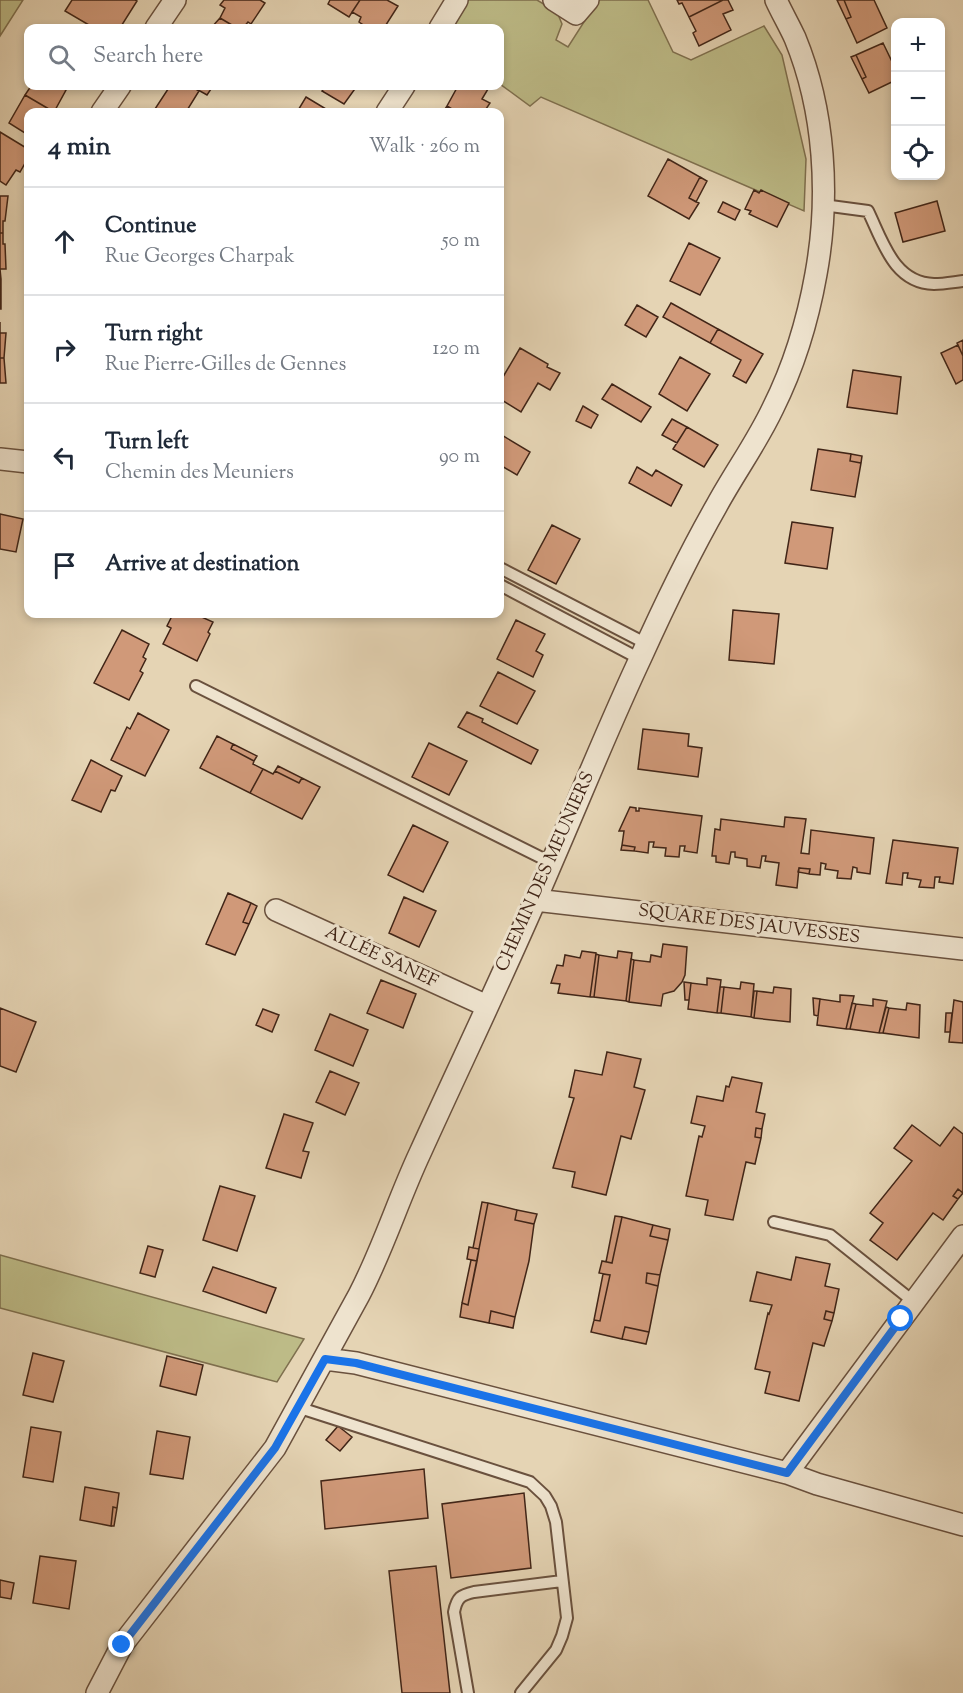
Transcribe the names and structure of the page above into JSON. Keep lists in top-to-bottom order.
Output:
{
  "streets": {
    "street": ["CHEMIN DES MEUNIERS", "SQUARE DES JAUVESSES", "ALLÉE SANEF"]
  },
  "crossings": [
    ["CHEMIN DES MEUNIERS", "SQUARE DES JAUVESSES"],
    ["CHEMIN DES MEUNIERS", "ALLÉE SANEF"]
  ],
  "page": {
    "map_buttons": ["+", "−"],
    "search": "Search here",
    "heading": ["4 min", "Walk · 260 m"],
    "list": [
      ["Continue", "Rue Georges Charpak", "50 m"],
      ["Turn right", "Rue Pierre-Gilles de Gennes", "120 m"],
      ["Turn left", "Chemin des Meuniers", "90 m"],
      "Arrive at destination"
    ]
  }
}
